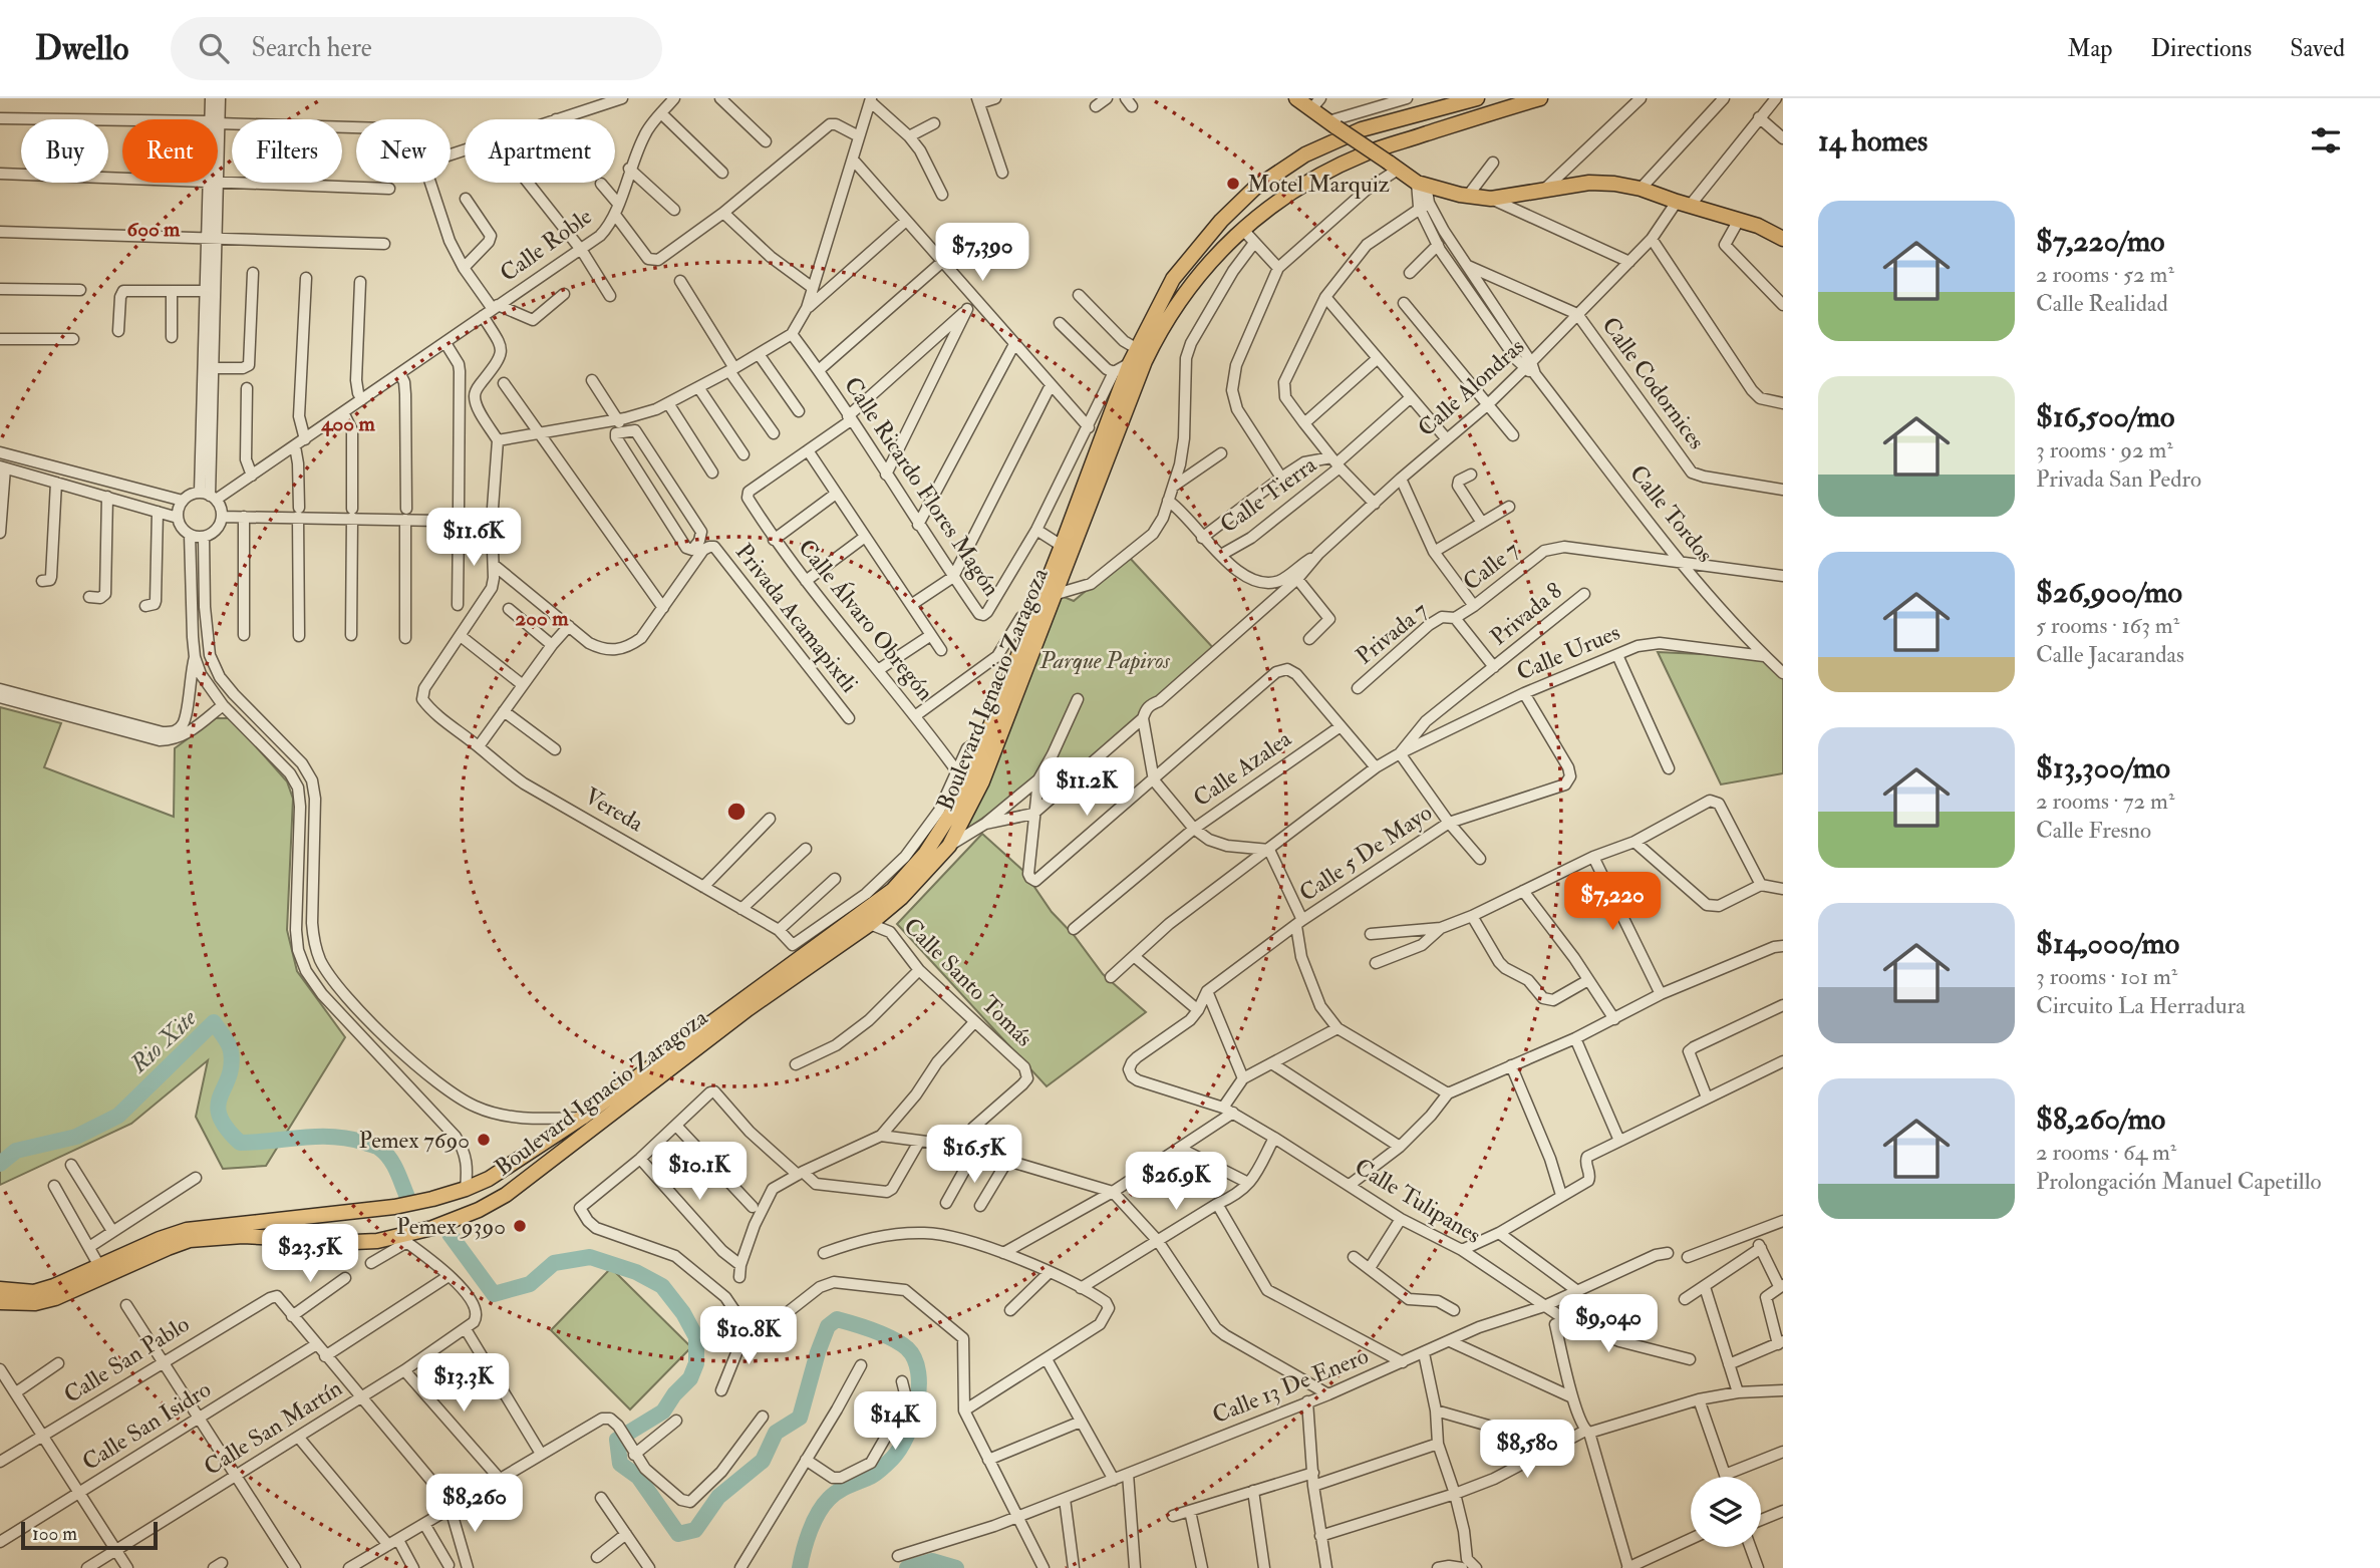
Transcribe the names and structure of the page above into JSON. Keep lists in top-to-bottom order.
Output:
{
  "streets": {
    "main road": ["Boulevard Ignacio Zaragoza"],
    "street": [
      "Calle Roble",
      "Calle Codornices",
      "Calle Alondras",
      "Calle Ricardo Flores Magón",
      "Calle Tierra",
      "Calle Tordos",
      "Calle 7",
      "Privada 8",
      "Privada Acamapixtli",
      "Calle Álvaro Obregón",
      "Privada 7",
      "Calle Urues",
      "Calle Azalea",
      "Vereda",
      "Calle 5 De Mayo",
      "Calle Santo Tomás",
      "Calle Tulipanes",
      "Calle San Pablo",
      "Calle 13 De Enero",
      "Calle San Isidro",
      "Calle San Martín"
    ]
  },
  "crossings": [
    ["Calle Codornices", "Calle Alondras"],
    ["Calle Codornices", "Calle Tordos"],
    ["Calle Alondras", "Calle Tordos"],
    ["Calle Tordos", "Calle 7"],
    ["Calle Tordos", "Calle Urues"],
    ["Calle 7", "Privada 7"],
    ["Privada 8", "Calle Urues"],
    ["Calle Álvaro Obregón", "Vereda"],
    ["Calle Urues", "Calle 5 De Mayo"],
    ["Boulevard Ignacio Zaragoza", "Calle Santo Tomás"],
    ["Calle Tulipanes", "Calle 13 De Enero"]
  ],
  "water": ["Rio Xite"],
  "parks": ["Parque Papiros"],
  "places": ["Motel Marquiz", "Pemex 7690", "Pemex 9390"],
  "scale_bar": "100 m",
  "page": {
    "header": "Dwello",
    "search": "Search here",
    "nav": ["Map", "Directions", "Saved"],
    "heading": "14 homes",
    "chip": [
      "Buy",
      "Rent",
      "Filters",
      "New",
      "Apartment"
    ],
    "list": [
      {
        "name": "$7,220/mo",
        "note": "2 rooms · 52 m² · Calle Realidad"
      },
      {
        "name": "$16,500/mo",
        "note": "3 rooms · 92 m² · Privada San Pedro"
      },
      {
        "name": "$26,900/mo",
        "note": "5 rooms · 163 m² · Calle Jacarandas"
      },
      {
        "name": "$13,300/mo",
        "note": "2 rooms · 72 m² · Calle Fresno"
      },
      {
        "name": "$14,000/mo",
        "note": "3 rooms · 101 m² · Circuito La Herradura"
      },
      {
        "name": "$8,260/mo",
        "note": "2 rooms · 64 m² · Prolongación Manuel Capetillo"
      }
    ],
    "price": [
      "$7,390",
      "$11.6K",
      "$11.2K",
      "$7,220",
      "$16.5K",
      "$10.1K",
      "$26.9K",
      "$23.5K",
      "$9,040",
      "$10.8K",
      "$13.3K",
      "$14K",
      "$8,580",
      "$8,260"
    ],
    "scale": "100 m"
  },
  "rings": ["600 m", "400 m", "200 m"]
}
